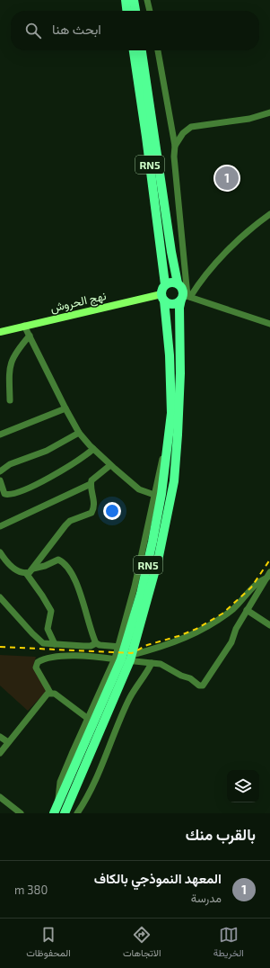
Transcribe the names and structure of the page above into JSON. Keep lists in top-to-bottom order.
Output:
{
  "streets": {
    "main road": ["RN5"],
    "street": ["نهج الحروش"]
  },
  "crossings": [
    ["RN5", "نهج الحروش"]
  ],
  "page": {
    "search": "ابحث هنا",
    "pins": "1",
    "heading": "بالقرب منك",
    "list": [
      {
        "mark": "1",
        "name": "المعهد النموذجي بالكاف",
        "note": "مدرسة",
        "value": "380 m"
      }
    ],
    "nav": ["الخريطة", "الاتجاهات", "المحفوظات"]
  }
}
